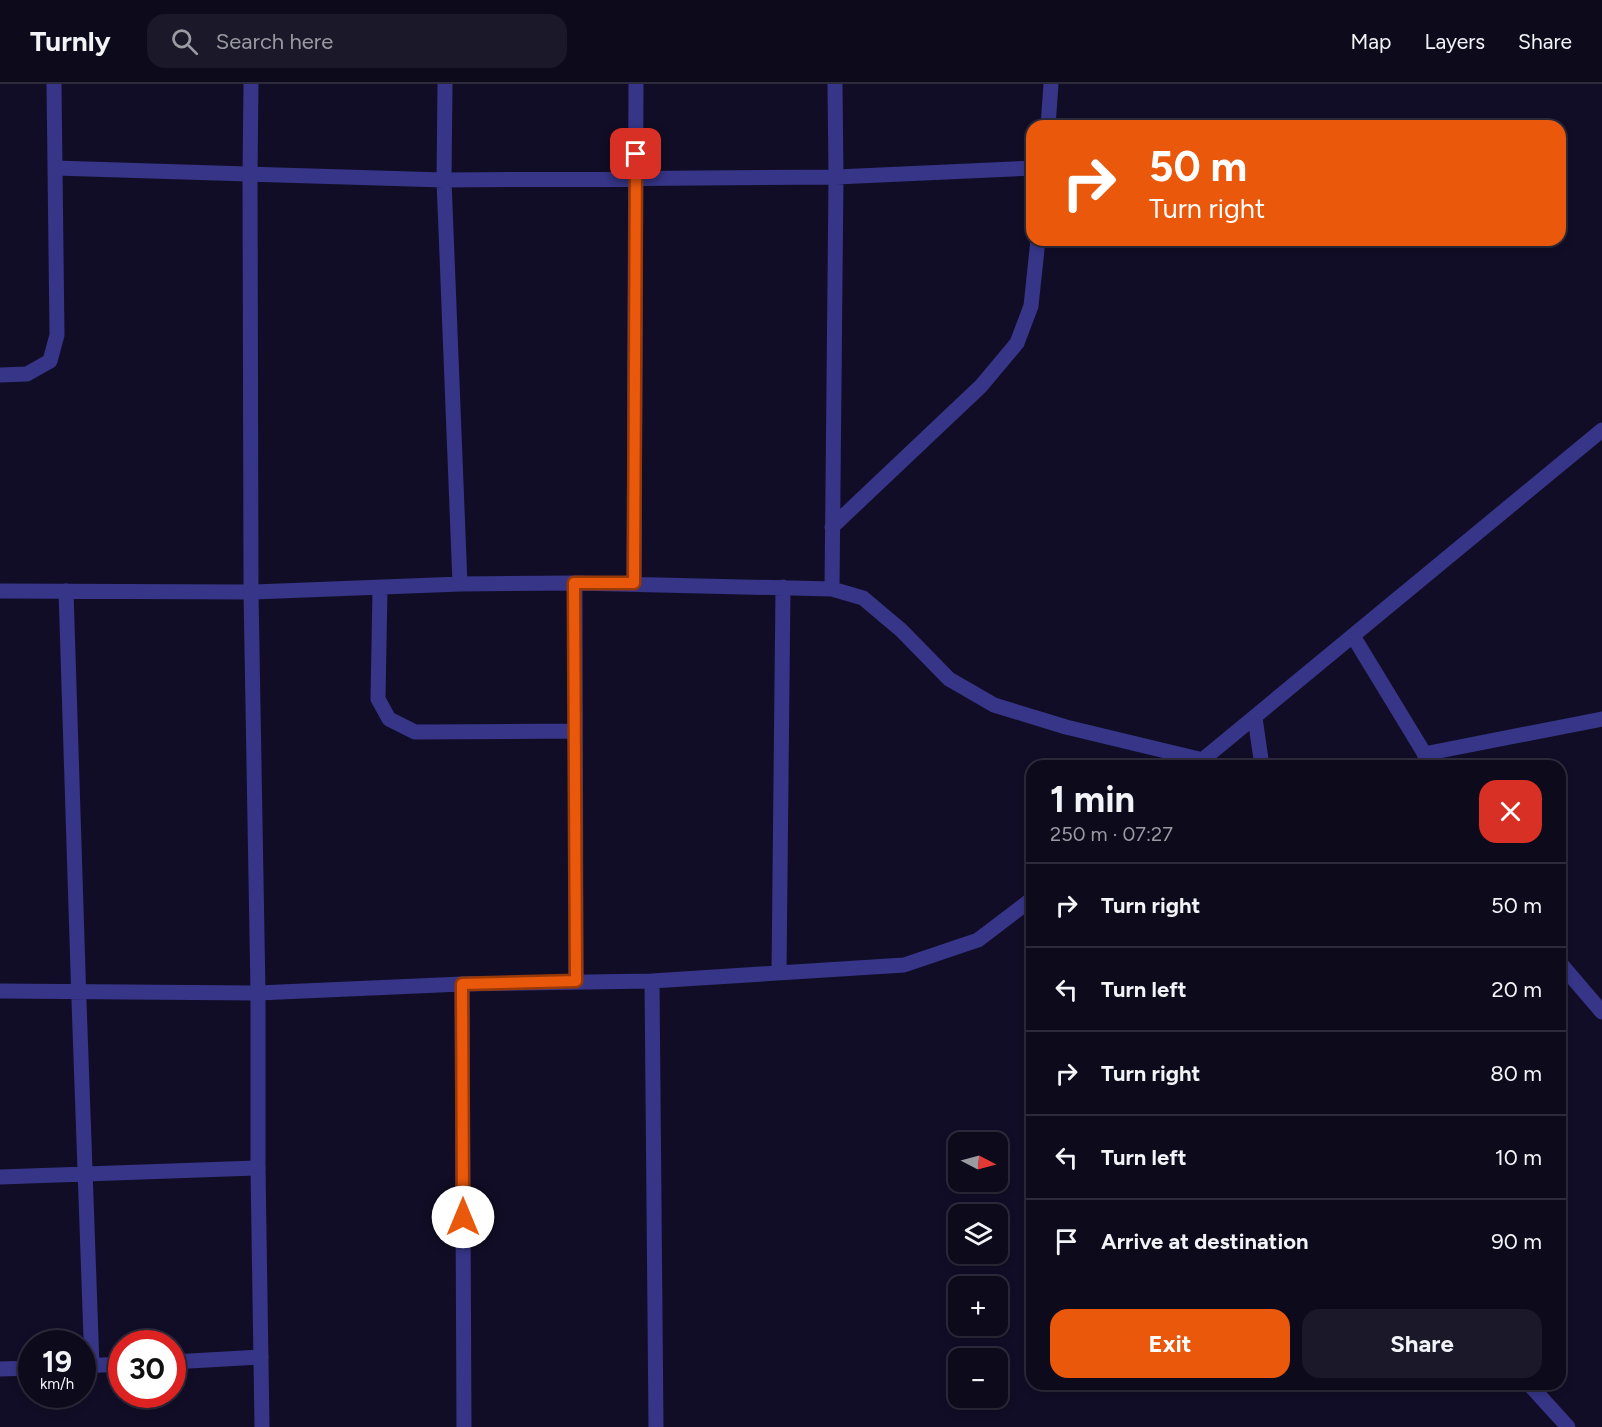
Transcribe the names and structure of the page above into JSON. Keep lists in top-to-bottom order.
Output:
{
  "north": "right",
  "page": {
    "header": "Turnly",
    "search": "Search here",
    "nav": ["Map", "Layers", "Share"],
    "turn": ["50 m", "Turn right"],
    "heading": ["1 min", "250 m · 07:27"],
    "list": [
      {
        "name": "Turn right",
        "value": "50 m"
      },
      {
        "name": "Turn left",
        "value": "20 m"
      },
      {
        "name": "Turn right",
        "value": "80 m"
      },
      {
        "name": "Turn left",
        "value": "10 m"
      },
      {
        "name": "Arrive at destination",
        "value": "90 m"
      }
    ],
    "map_buttons": ["+", "−"],
    "buttons": ["Exit", "Share"],
    "speed": "19 km/h",
    "limit": "30"
  }
}
